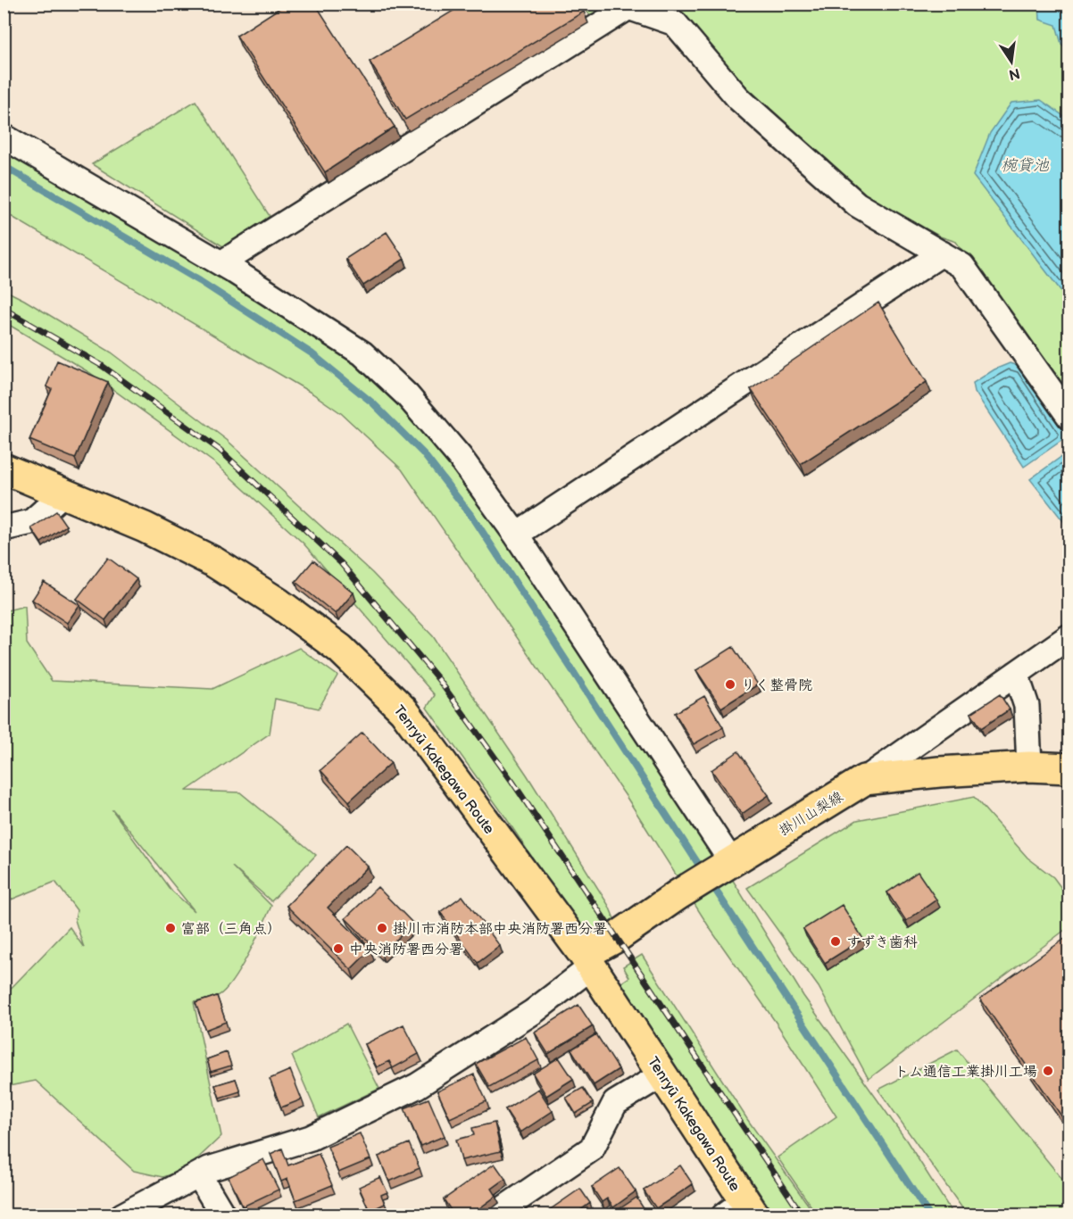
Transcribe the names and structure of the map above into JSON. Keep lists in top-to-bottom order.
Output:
{
  "streets": {
    "main road": ["Tenryū Kakegawa Route", "掛川山梨線"]
  },
  "crossings": [
    ["Tenryū Kakegawa Route", "掛川山梨線"]
  ],
  "water": ["椀貸池"],
  "places": [
    "りく整骨院",
    "富部（三角点）",
    "掛川市消防本部中央消防署西分署",
    "すずき歯科",
    "中央消防署西分署",
    "トム通信工業掛川工場"
  ],
  "north": "bottom"
}
